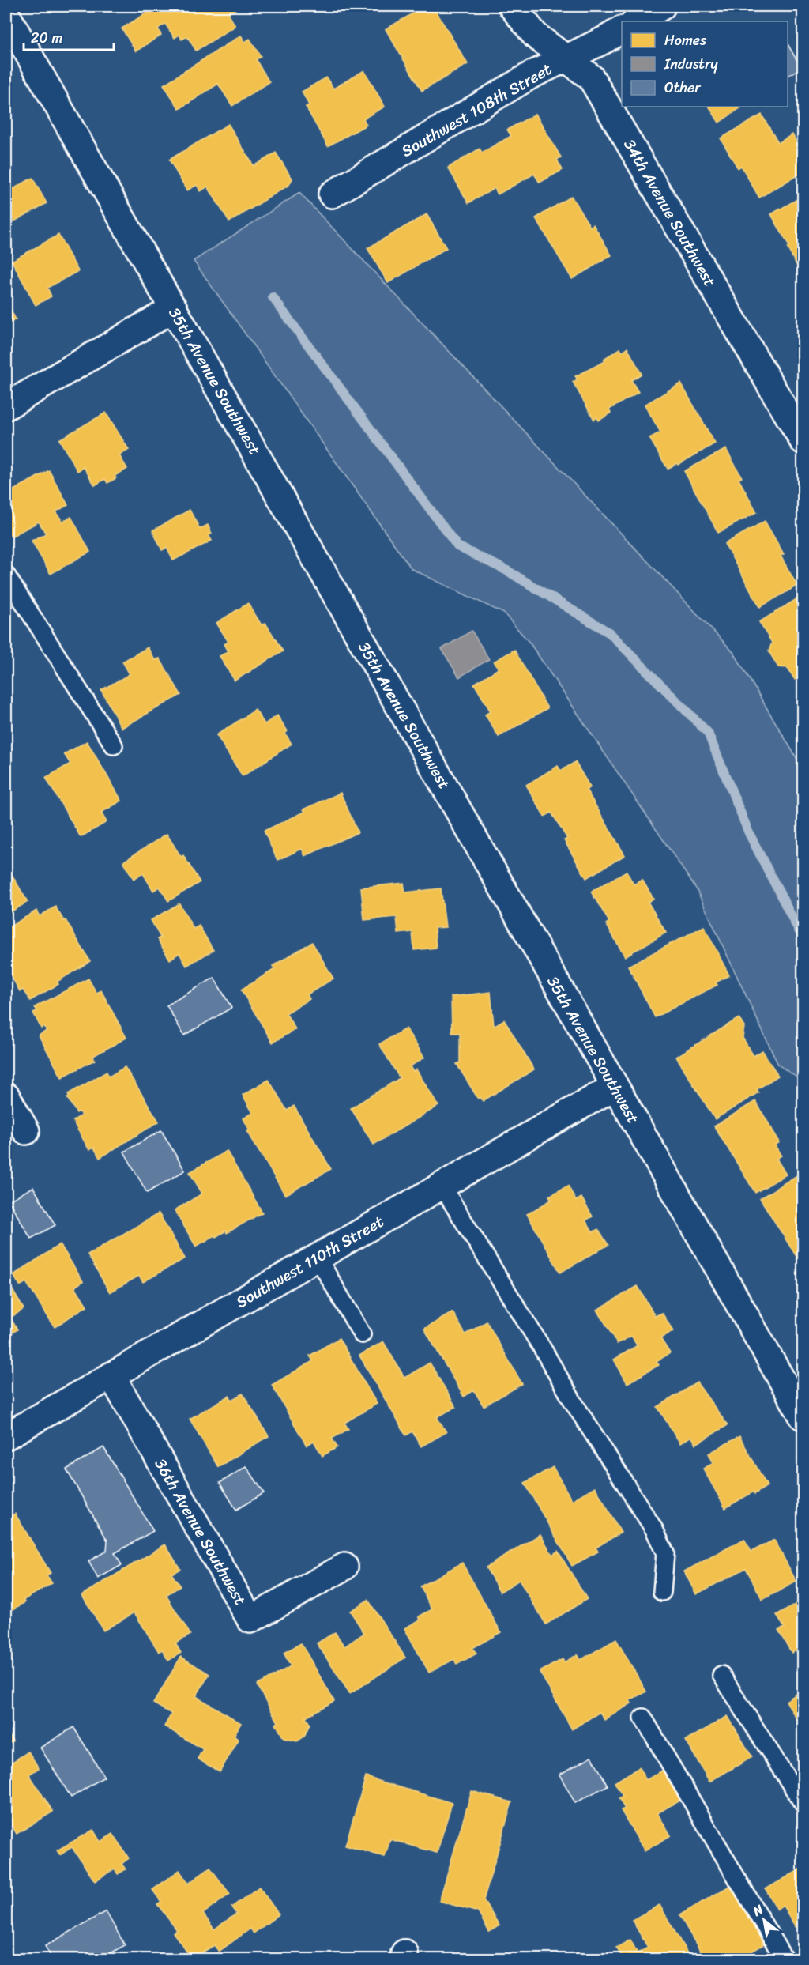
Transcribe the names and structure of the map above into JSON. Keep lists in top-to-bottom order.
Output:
{
  "streets": {
    "street": [
      "Southwest 108th Street",
      "34th Avenue Southwest",
      "35th Avenue Southwest",
      "Southwest 110th Street",
      "36th Avenue Southwest"
    ]
  },
  "crossings": [
    ["Southwest 108th Street", "34th Avenue Southwest"],
    ["35th Avenue Southwest", "Southwest 110th Street"],
    ["Southwest 110th Street", "36th Avenue Southwest"]
  ],
  "legend": ["Homes", "Industry", "Other"],
  "scale_bar": "20 m",
  "north": "top left"
}
